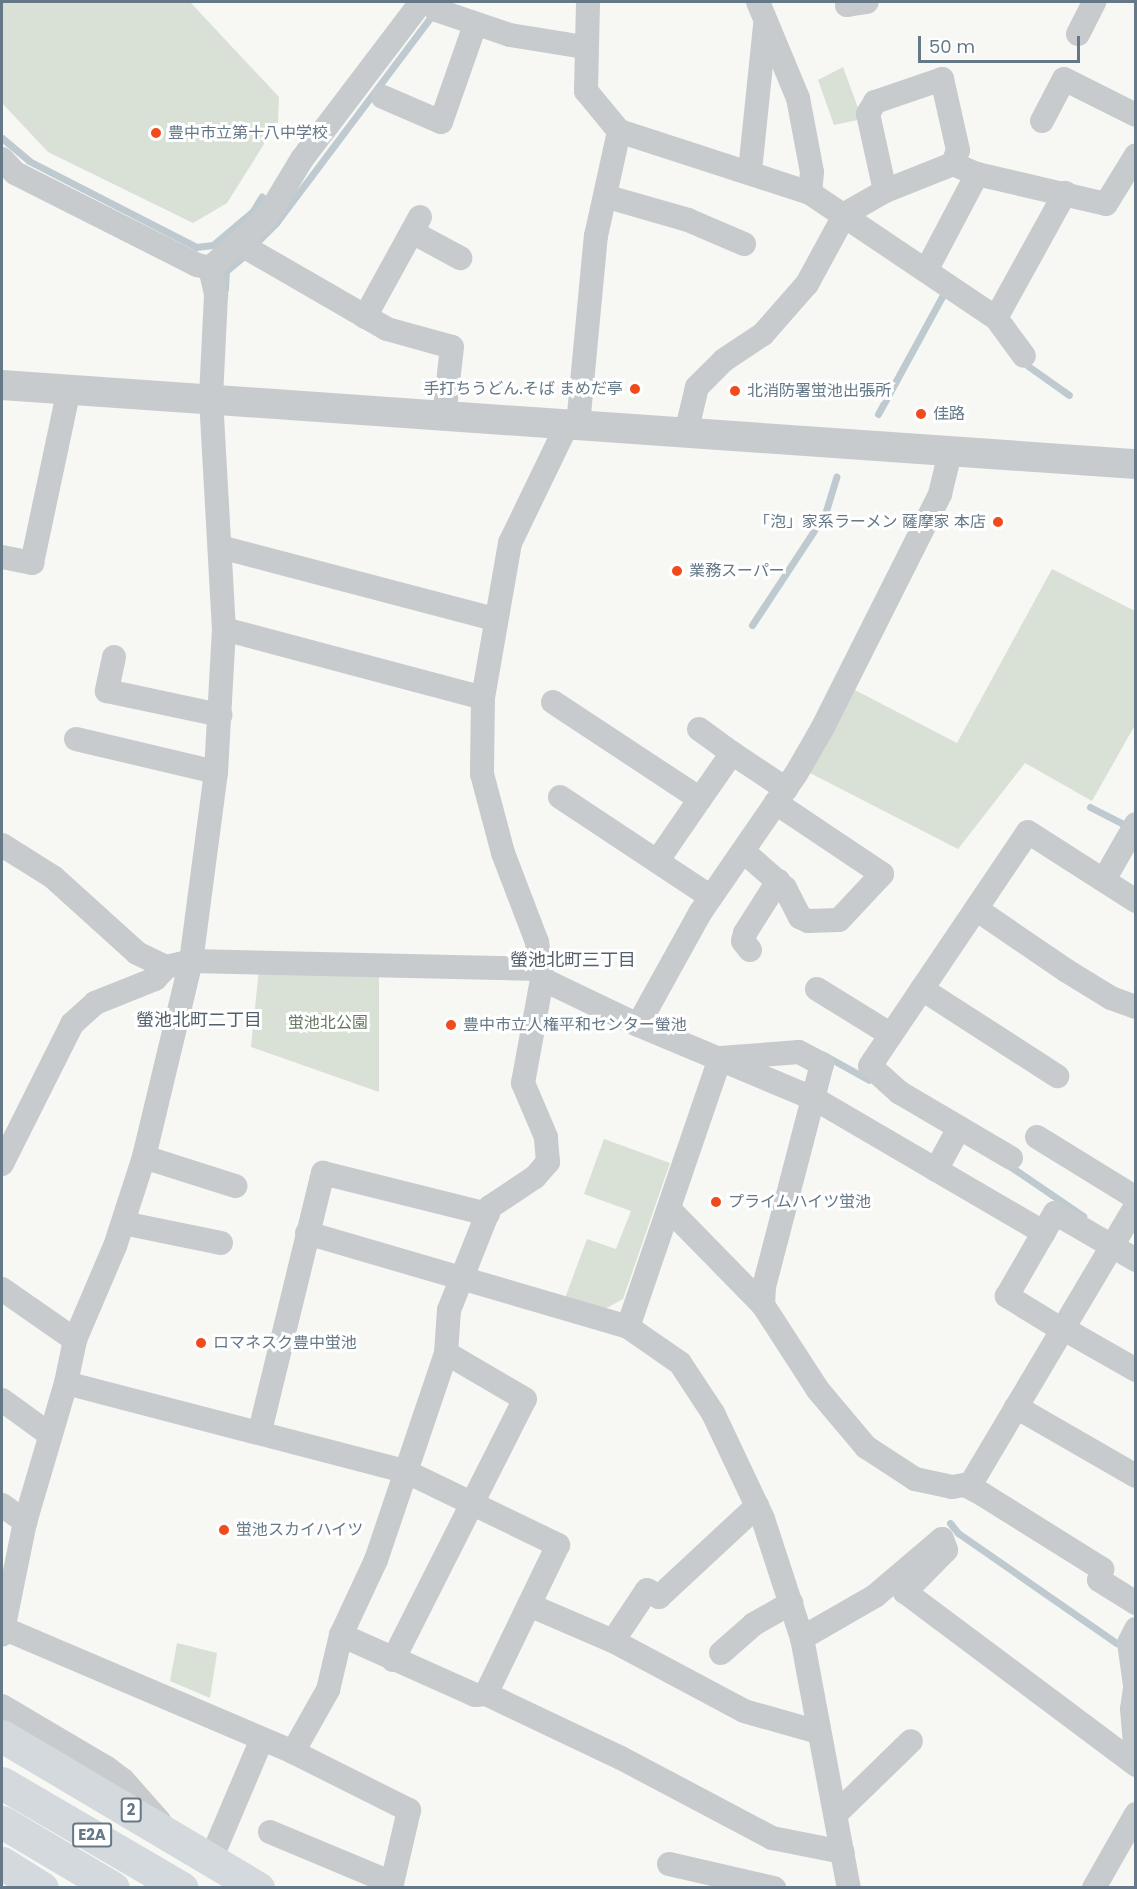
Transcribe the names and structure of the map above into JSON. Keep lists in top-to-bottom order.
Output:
{
  "streets": {
    "main road": ["2", "E2A"]
  },
  "districts": ["螢池北町三丁目", "螢池北町二丁目"],
  "parks": ["蛍池北公園"],
  "places": [
    "豊中市立第十八中学校",
    "手打ちうどん.そば まめだ亭",
    "北消防署蛍池出張所",
    "佳路",
    "「泡」家系ラーメン 薩摩家 本店",
    "業務スーパー",
    "豊中市立人権平和センター螢池",
    "プライムハイツ蛍池",
    "ロマネスク豊中蛍池",
    "蛍池スカイハイツ"
  ],
  "scale_bar": "50 m"
}
